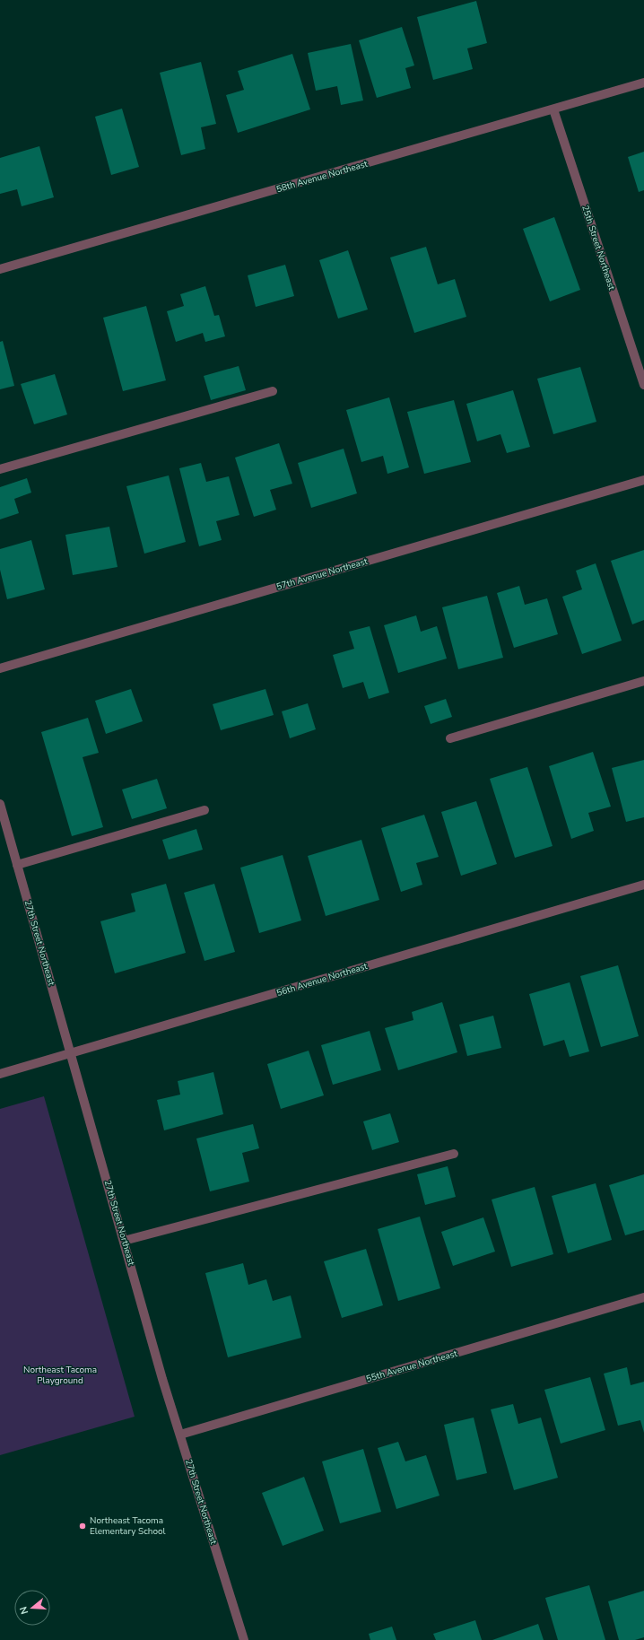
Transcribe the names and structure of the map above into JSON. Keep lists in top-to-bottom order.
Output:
{
  "streets": {
    "street": [
      "58th Avenue Northeast",
      "25th Street Northeast",
      "57th Avenue Northeast",
      "27th Street Northeast",
      "56th Avenue Northeast",
      "55th Avenue Northeast"
    ]
  },
  "crossings": [
    ["58th Avenue Northeast", "25th Street Northeast"],
    ["27th Street Northeast", "56th Avenue Northeast"],
    ["27th Street Northeast", "55th Avenue Northeast"]
  ],
  "parks": ["Northeast Tacoma Playground"],
  "places": ["Northeast Tacoma Elementary School"],
  "north": "left"
}
